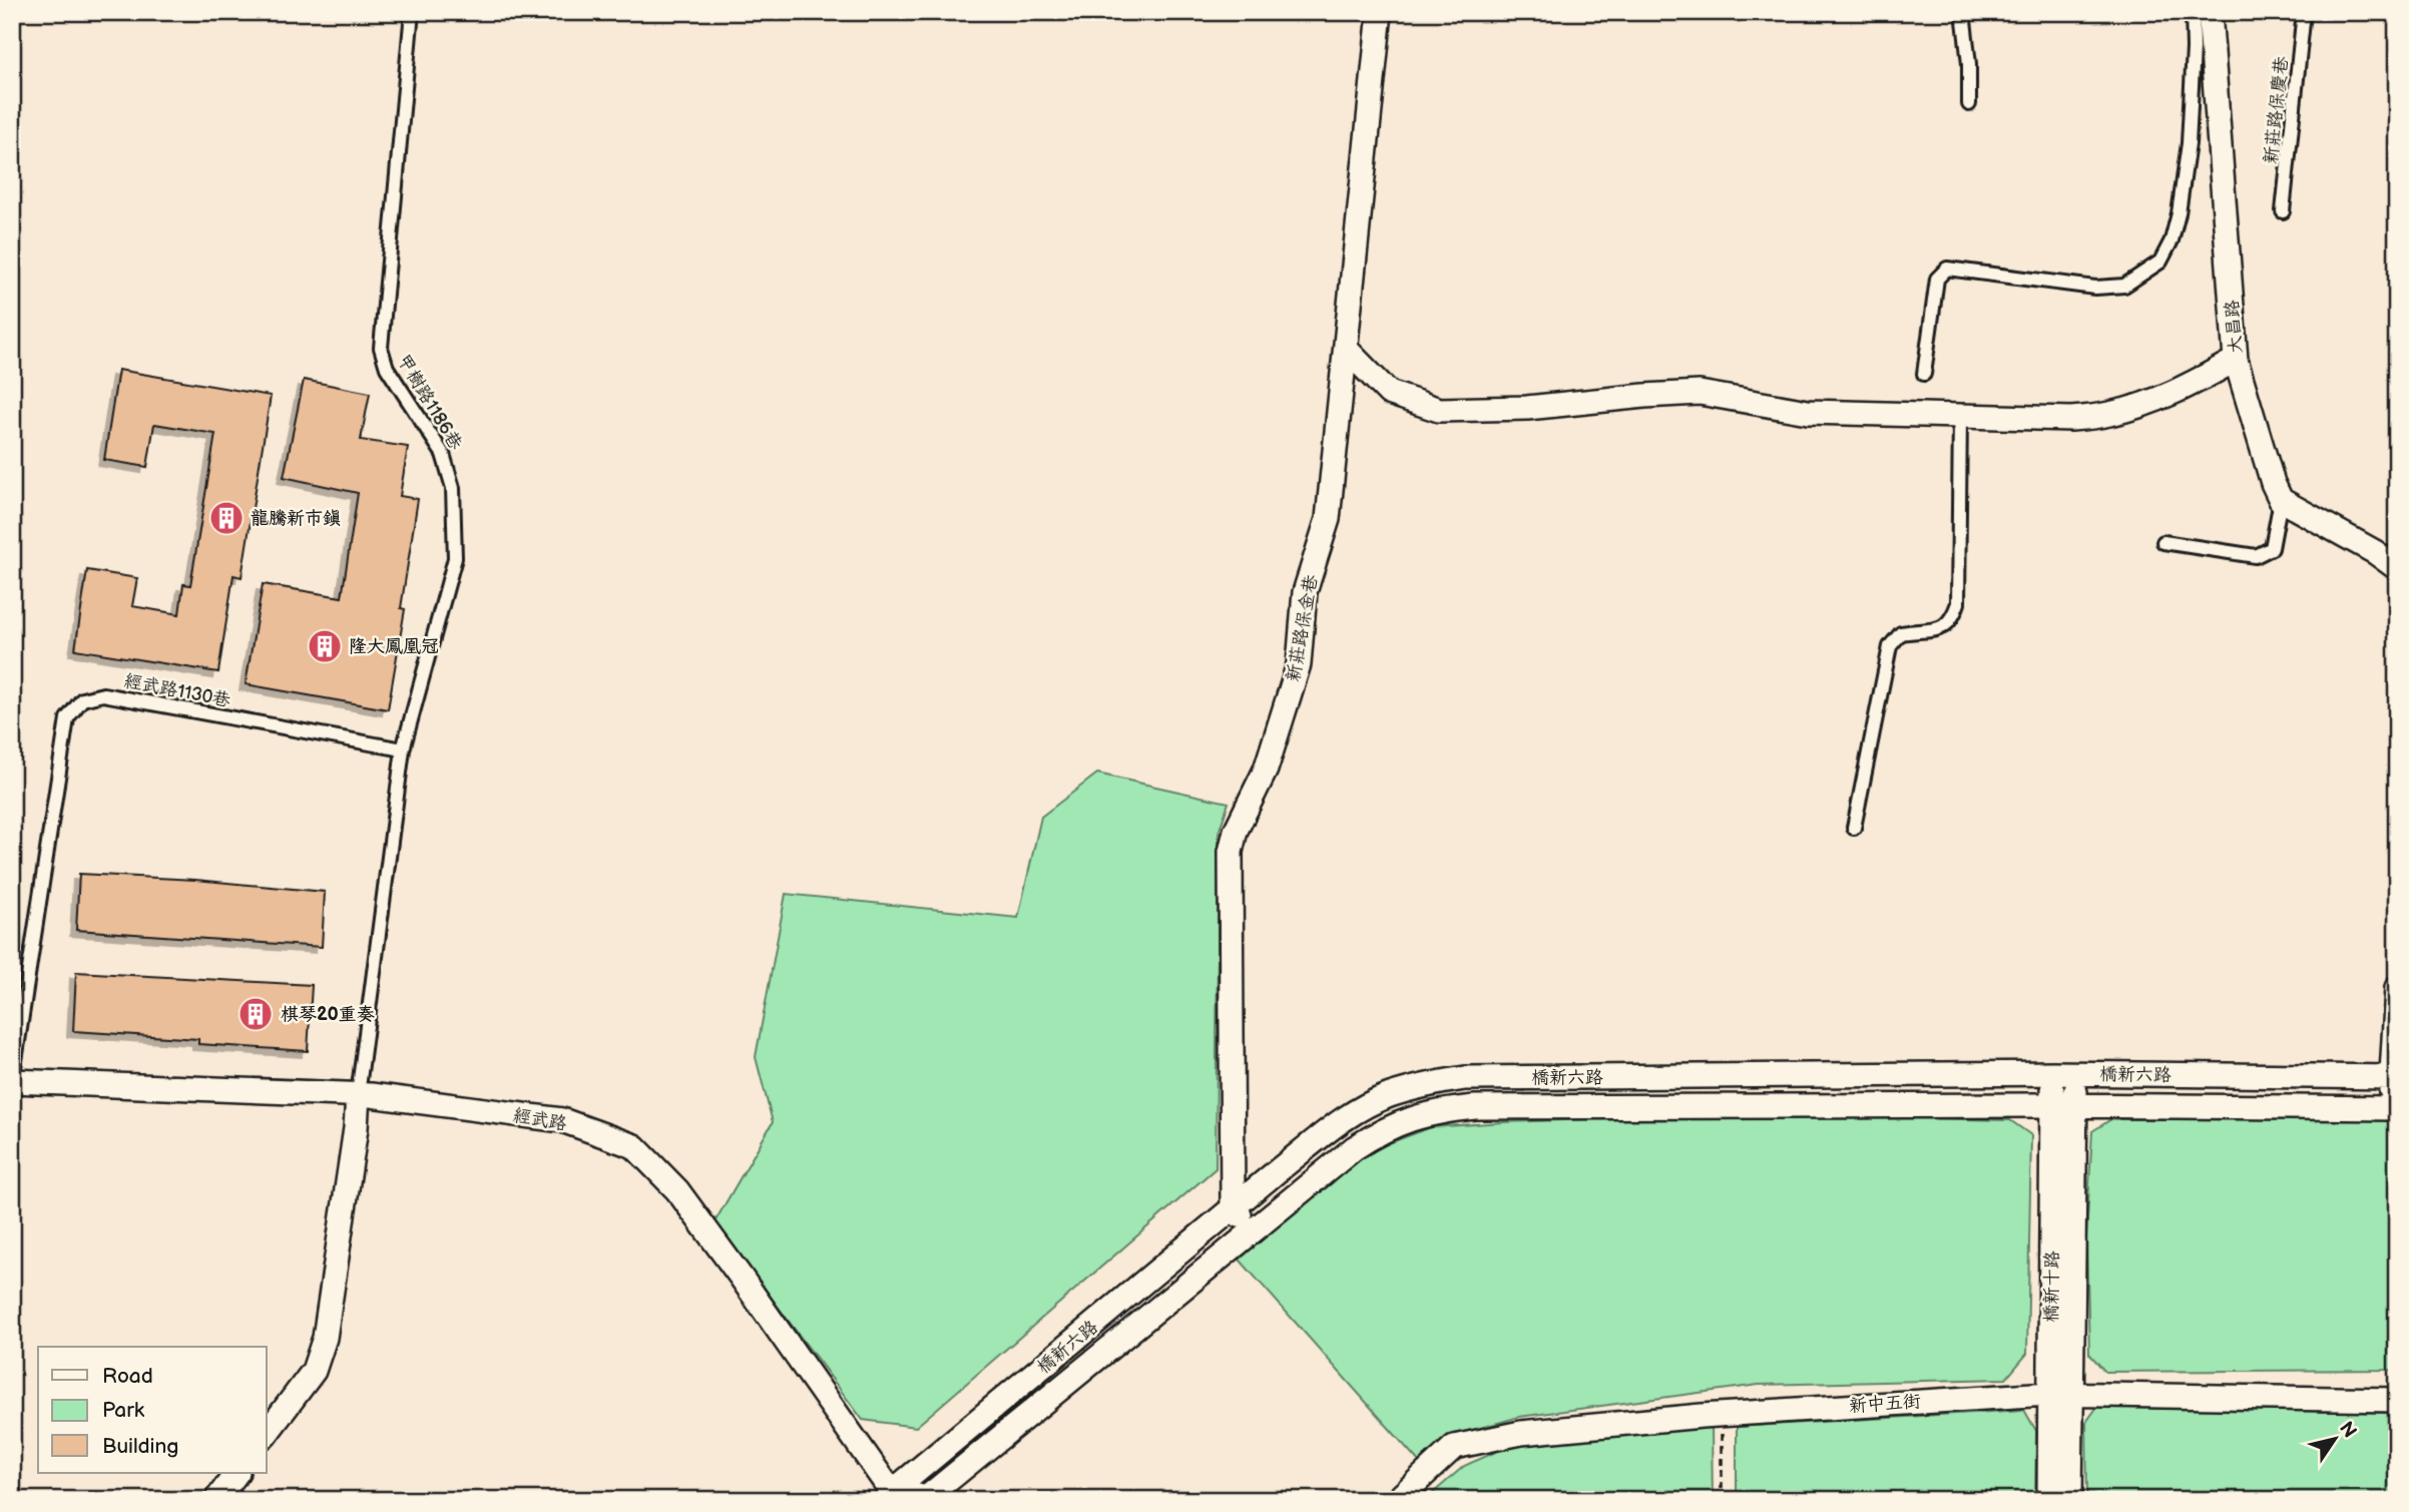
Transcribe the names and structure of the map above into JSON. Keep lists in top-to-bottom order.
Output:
{
  "streets": {
    "street": [
      "大昌路",
      "新莊路保金巷",
      "橋新六路",
      "經武路",
      "橋新十路",
      "新中五街"
    ],
    "lane": ["新莊路保慶巷", "甲樹路1186巷", "經武路1130巷"]
  },
  "crossings": [
    ["甲樹路1186巷", "經武路1130巷"],
    ["甲樹路1186巷", "經武路"],
    ["新莊路保金巷", "橋新六路"],
    ["經武路1130巷", "經武路"],
    ["橋新六路", "經武路"],
    ["橋新六路", "橋新十路"],
    ["橋新十路", "新中五街"]
  ],
  "places": {
    "building": ["龍騰新市鎮", "隆大鳳凰冠", "棋琴20重奏"]
  },
  "legend": ["Road", "Park", "Building"],
  "north": "top right"
}
